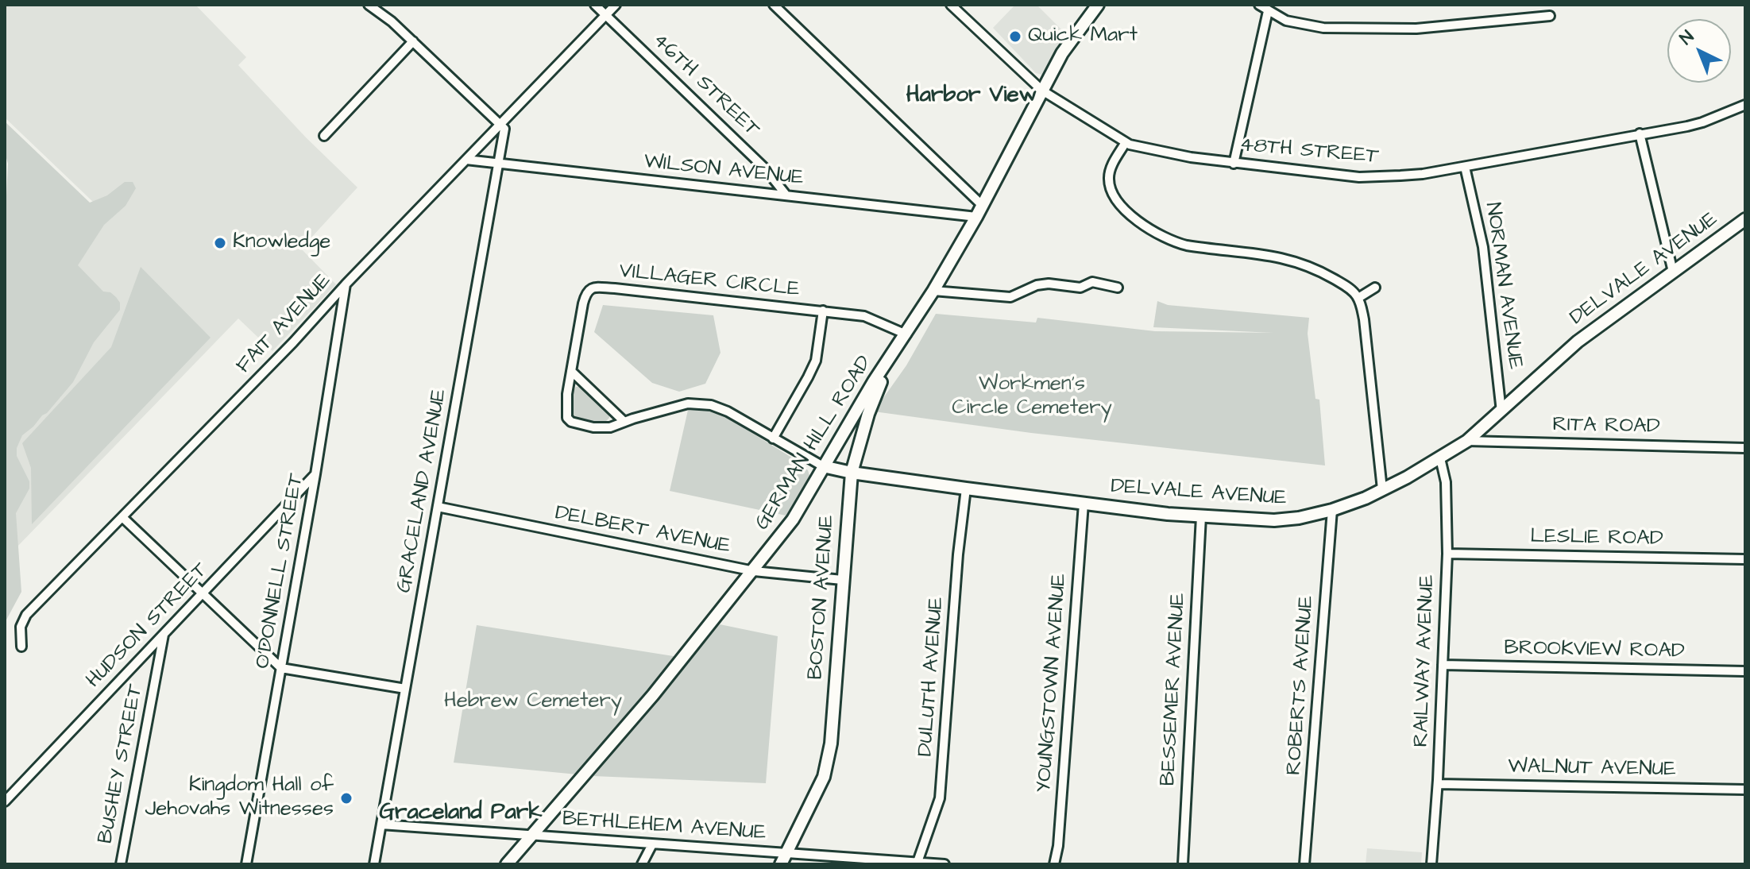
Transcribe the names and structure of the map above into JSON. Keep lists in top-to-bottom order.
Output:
{
  "streets": {
    "street": [
      "46TH STREET",
      "48TH STREET",
      "WILSON AVENUE",
      "DELVALE AVENUE",
      "VILLAGER CIRCLE",
      "NORMAN AVENUE",
      "FAIT AVENUE",
      "RITA ROAD",
      "GERMAN HILL ROAD",
      "GRACELAND AVENUE",
      "DELBERT AVENUE",
      "LESLIE ROAD",
      "O'DONNELL STREET",
      "BOSTON AVENUE",
      "HUDSON STREET",
      "BROOKVIEW ROAD",
      "RAILWAY AVENUE",
      "DULUTH AVENUE",
      "YOUNGSTOWN AVENUE",
      "ROBERTS AVENUE",
      "BESSEMER AVENUE",
      "BUSHEY STREET",
      "WALNUT AVENUE",
      "BETHLEHEM AVENUE"
    ]
  },
  "crossings": [
    ["46TH STREET", "WILSON AVENUE"],
    ["46TH STREET", "FAIT AVENUE"],
    ["48TH STREET", "NORMAN AVENUE"],
    ["48TH STREET", "GERMAN HILL ROAD"],
    ["WILSON AVENUE", "FAIT AVENUE"],
    ["WILSON AVENUE", "GERMAN HILL ROAD"],
    ["WILSON AVENUE", "GRACELAND AVENUE"],
    ["DELVALE AVENUE", "VILLAGER CIRCLE"],
    ["DELVALE AVENUE", "NORMAN AVENUE"],
    ["DELVALE AVENUE", "RITA ROAD"],
    ["DELVALE AVENUE", "GERMAN HILL ROAD"],
    ["DELVALE AVENUE", "BOSTON AVENUE"],
    ["DELVALE AVENUE", "RAILWAY AVENUE"],
    ["DELVALE AVENUE", "DULUTH AVENUE"],
    ["DELVALE AVENUE", "YOUNGSTOWN AVENUE"],
    ["DELVALE AVENUE", "ROBERTS AVENUE"],
    ["DELVALE AVENUE", "BESSEMER AVENUE"],
    ["VILLAGER CIRCLE", "GERMAN HILL ROAD"],
    ["VILLAGER CIRCLE", "BOSTON AVENUE"],
    ["FAIT AVENUE", "GRACELAND AVENUE"],
    ["FAIT AVENUE", "O'DONNELL STREET"],
    ["GERMAN HILL ROAD", "DELBERT AVENUE"],
    ["GERMAN HILL ROAD", "BOSTON AVENUE"],
    ["GERMAN HILL ROAD", "BETHLEHEM AVENUE"],
    ["GRACELAND AVENUE", "DELBERT AVENUE"],
    ["GRACELAND AVENUE", "BETHLEHEM AVENUE"],
    ["DELBERT AVENUE", "BOSTON AVENUE"],
    ["LESLIE ROAD", "RAILWAY AVENUE"],
    ["O'DONNELL STREET", "HUDSON STREET"],
    ["BOSTON AVENUE", "BETHLEHEM AVENUE"],
    ["HUDSON STREET", "BUSHEY STREET"],
    ["BROOKVIEW ROAD", "RAILWAY AVENUE"],
    ["RAILWAY AVENUE", "WALNUT AVENUE"],
    ["DULUTH AVENUE", "BETHLEHEM AVENUE"]
  ],
  "districts": ["Harbor View", "Graceland Park"],
  "parks": ["Workmen's Circle Cemetery", "Hebrew Cemetery"],
  "places": ["Quick Mart", "Knowledge", "Kingdom Hall of Jehovahs Witnesses"],
  "north": "top left"
}
